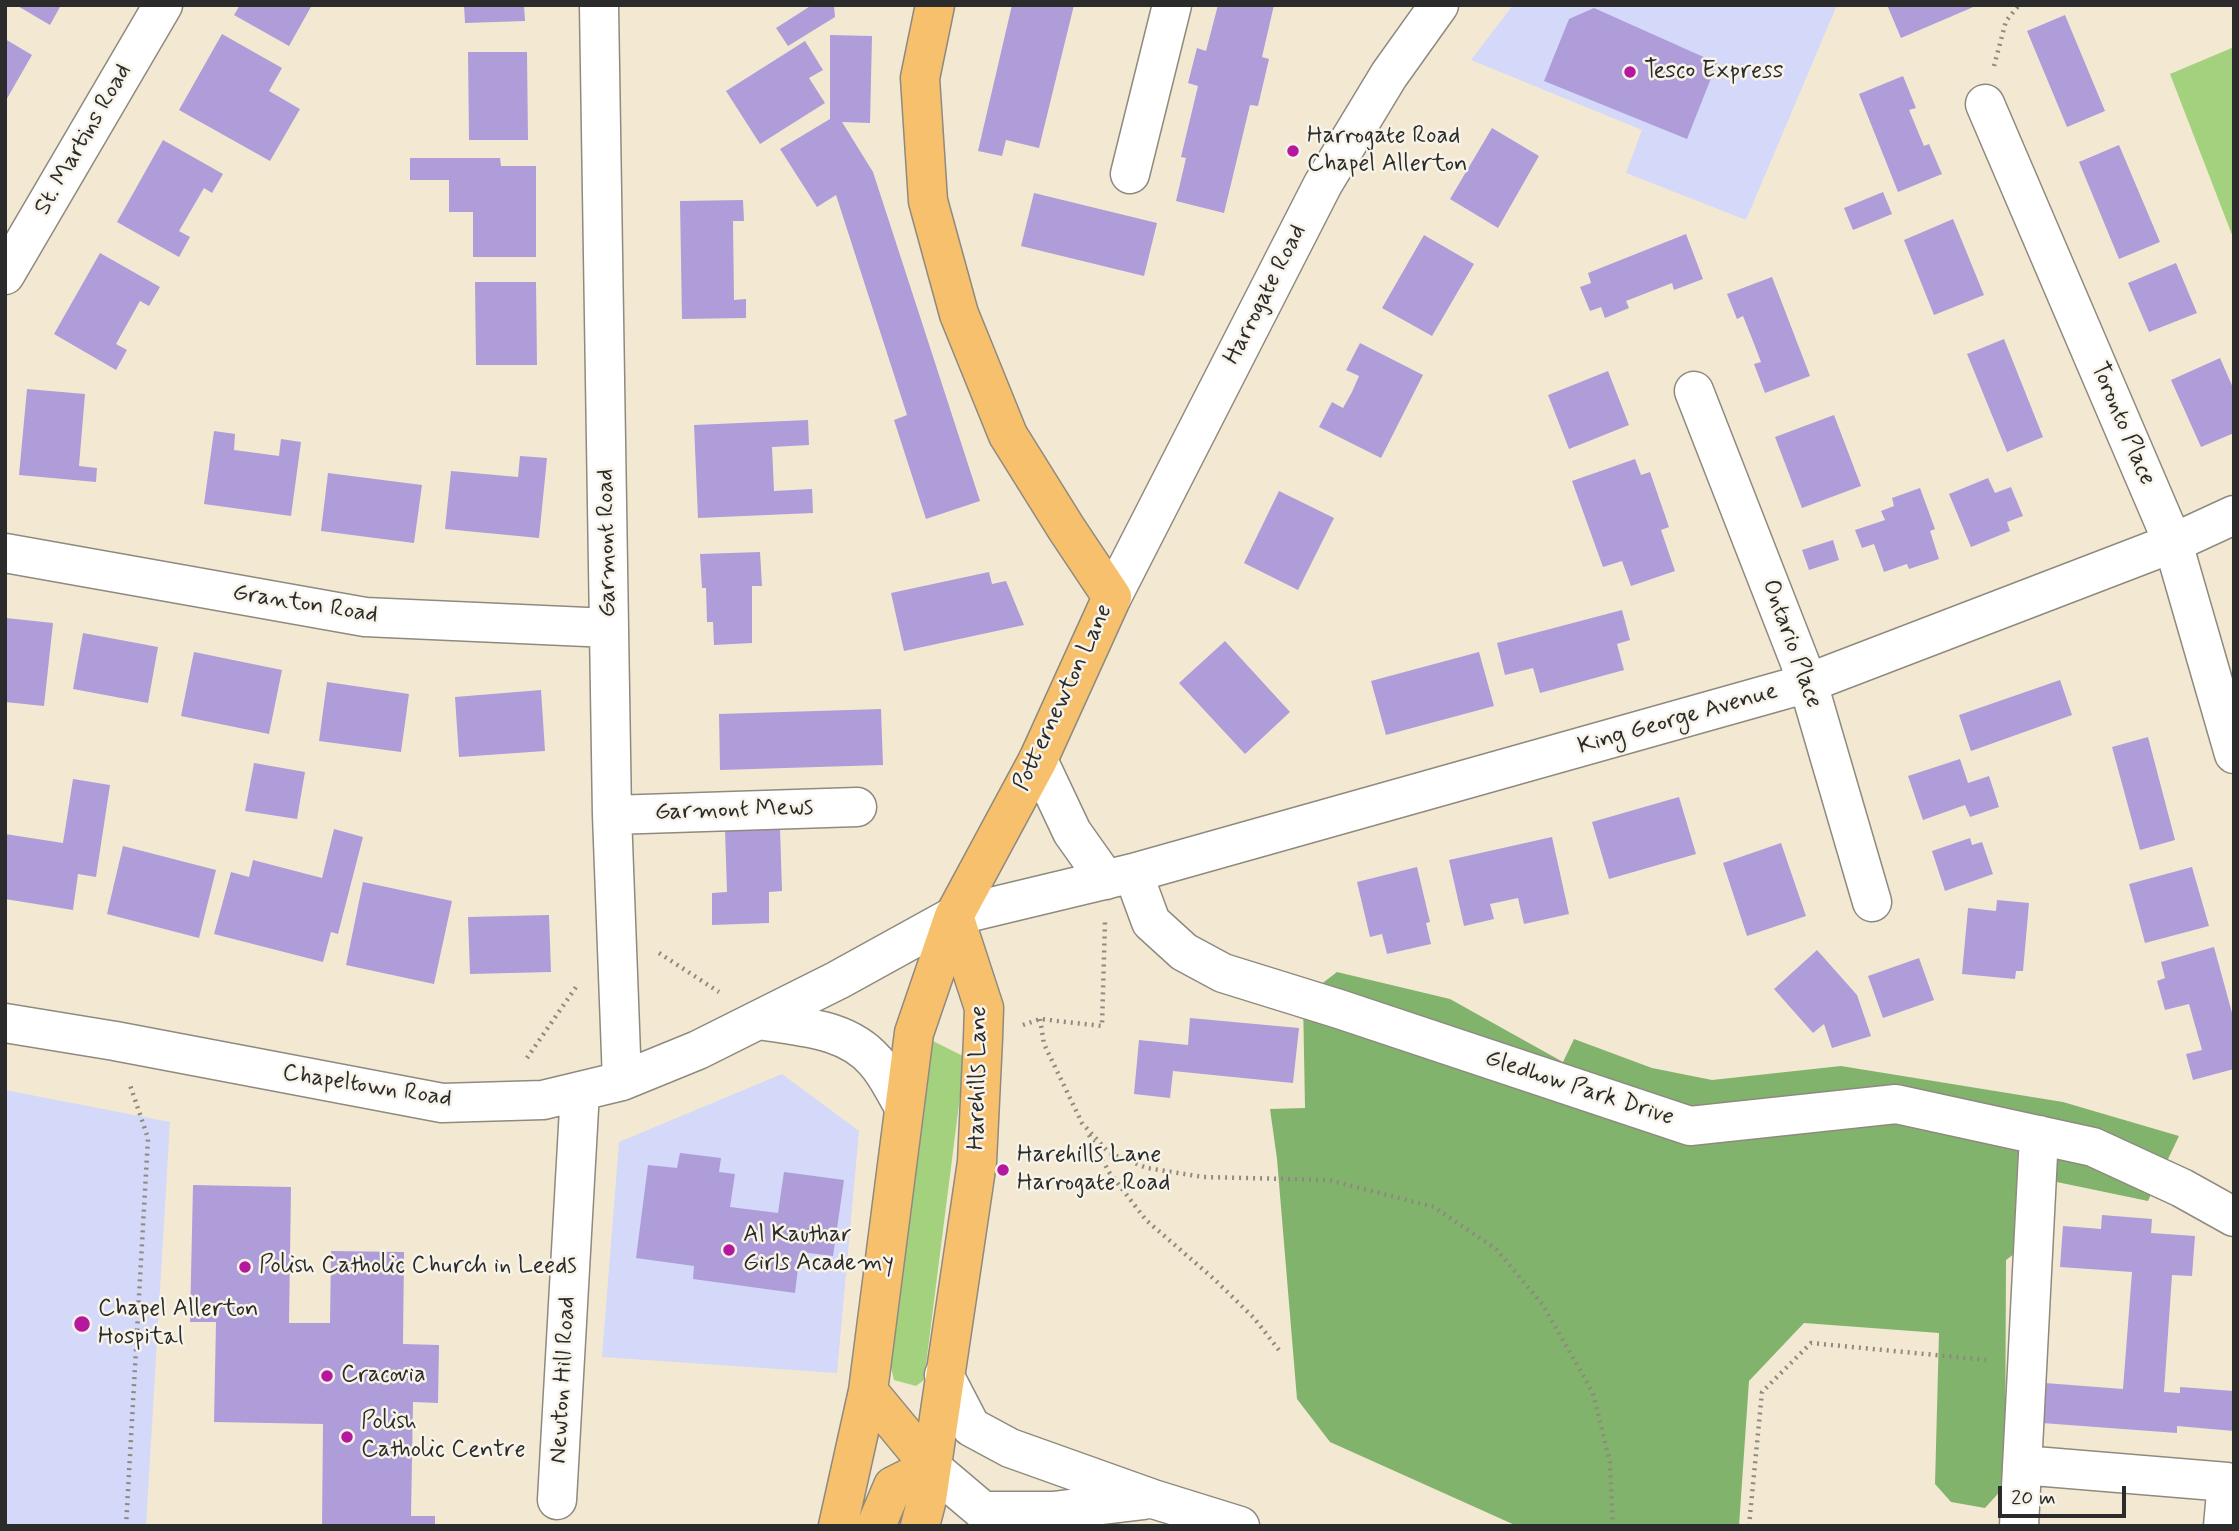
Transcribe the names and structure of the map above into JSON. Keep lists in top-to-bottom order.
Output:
{
  "streets": {
    "main road": ["Potternewton Lane", "Harehills Lane"],
    "street": [
      "St. Martins Road",
      "Harrogate Road",
      "Toronto Place",
      "Garmont Road",
      "Granton Road",
      "Ontario Place",
      "King George Avenue",
      "Garmont Mews",
      "Chapeltown Road",
      "Gledhow Park Drive",
      "Newton Hill Road"
    ]
  },
  "crossings": [
    ["Harrogate Road", "Potternewton Lane"],
    ["Toronto Place", "King George Avenue"],
    ["Garmont Road", "Granton Road"],
    ["Garmont Road", "Garmont Mews"],
    ["Garmont Road", "Chapeltown Road"],
    ["Ontario Place", "King George Avenue"],
    ["Potternewton Lane", "King George Avenue"],
    ["Potternewton Lane", "Harehills Lane"],
    ["Potternewton Lane", "Chapeltown Road"],
    ["King George Avenue", "Harehills Lane"],
    ["King George Avenue", "Chapeltown Road"],
    ["King George Avenue", "Gledhow Park Drive"],
    ["Harehills Lane", "Chapeltown Road"],
    ["Chapeltown Road", "Newton Hill Road"]
  ],
  "places": [
    "Tesco Express",
    "Harrogate Road Chapel Allerton",
    "Harehills Lane Harrogate Road",
    "Al Kauthar Girls Academy",
    "Polish Catholic Church in Leeds",
    "Chapel Allerton Hospital",
    "Cracovia",
    "Polish Catholic Centre"
  ],
  "scale_bar": "20 m"
}
